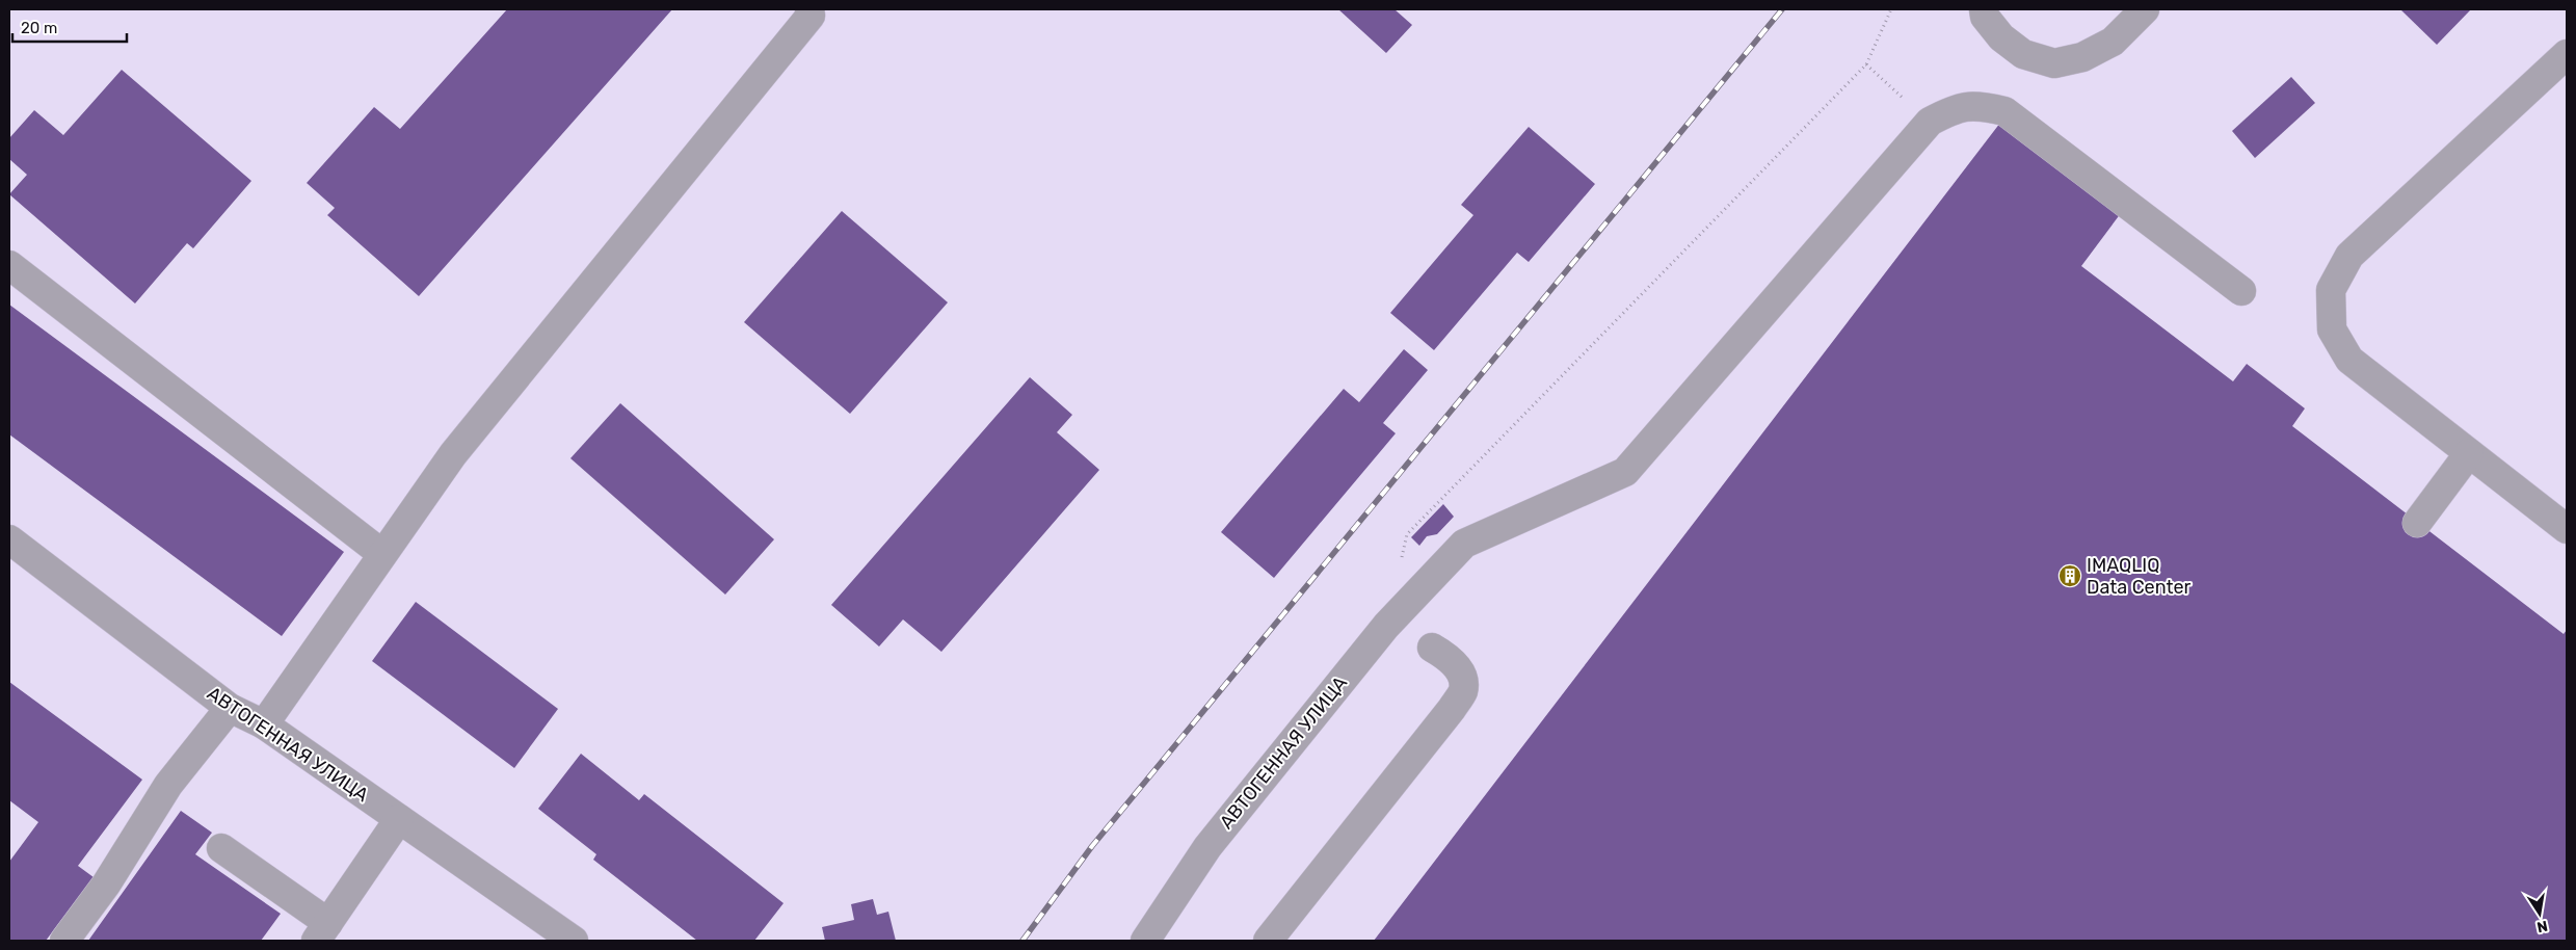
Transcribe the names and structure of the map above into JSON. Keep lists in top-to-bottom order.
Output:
{
  "streets": {
    "street": ["АВТОГЕННАЯ УЛИЦА"]
  },
  "places": {
    "building": ["IMAQLIQ Data Center"]
  },
  "scale_bar": "20 m",
  "north": "bottom"
}
